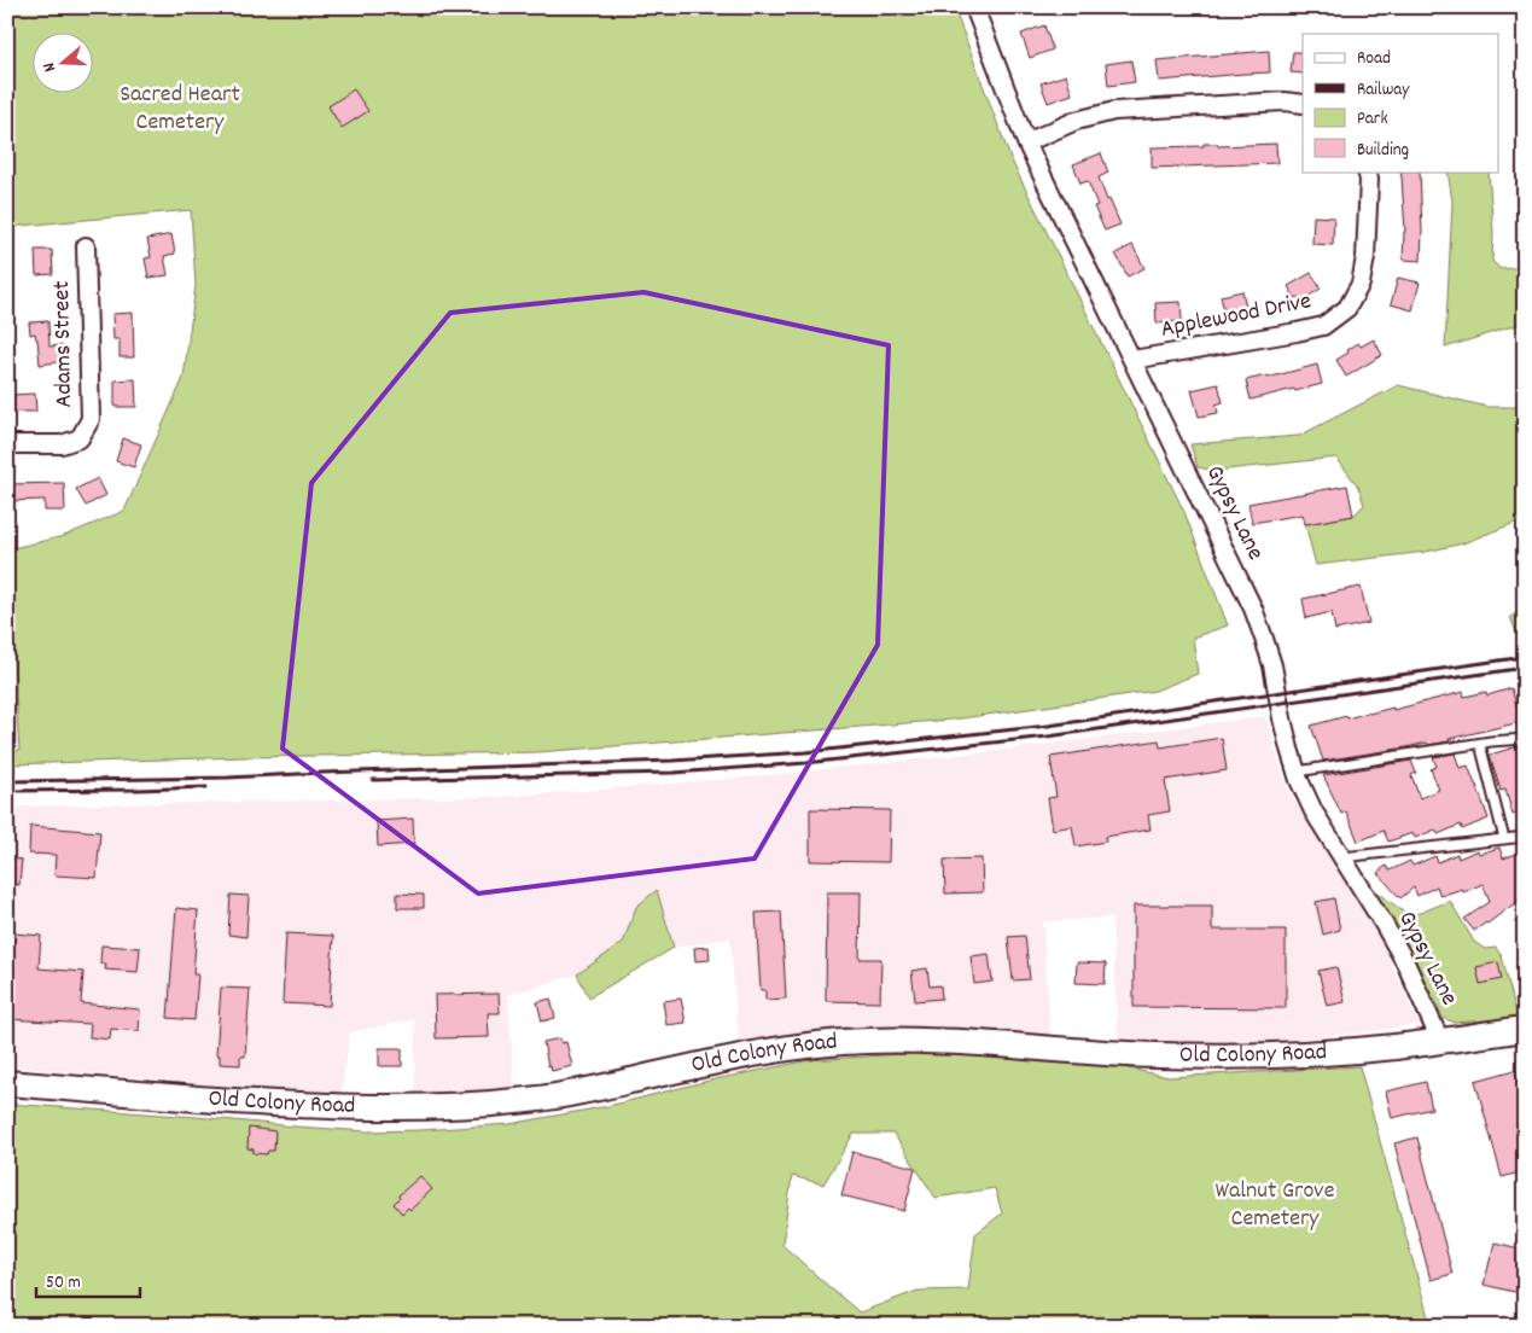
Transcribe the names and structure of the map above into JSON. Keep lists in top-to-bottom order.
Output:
{
  "streets": {
    "main road": ["Old Colony Road"],
    "street": ["Applewood Drive", "Adams Street", "Gypsy Lane"]
  },
  "crossings": [
    ["Applewood Drive", "Gypsy Lane"],
    ["Gypsy Lane", "Old Colony Road"]
  ],
  "parks": ["Sacred Heart Cemetery", "Walnut Grove Cemetery"],
  "legend": [
    "Road",
    "Railway",
    "Park",
    "Building"
  ],
  "scale_bar": "50 m",
  "north": "left"
}
